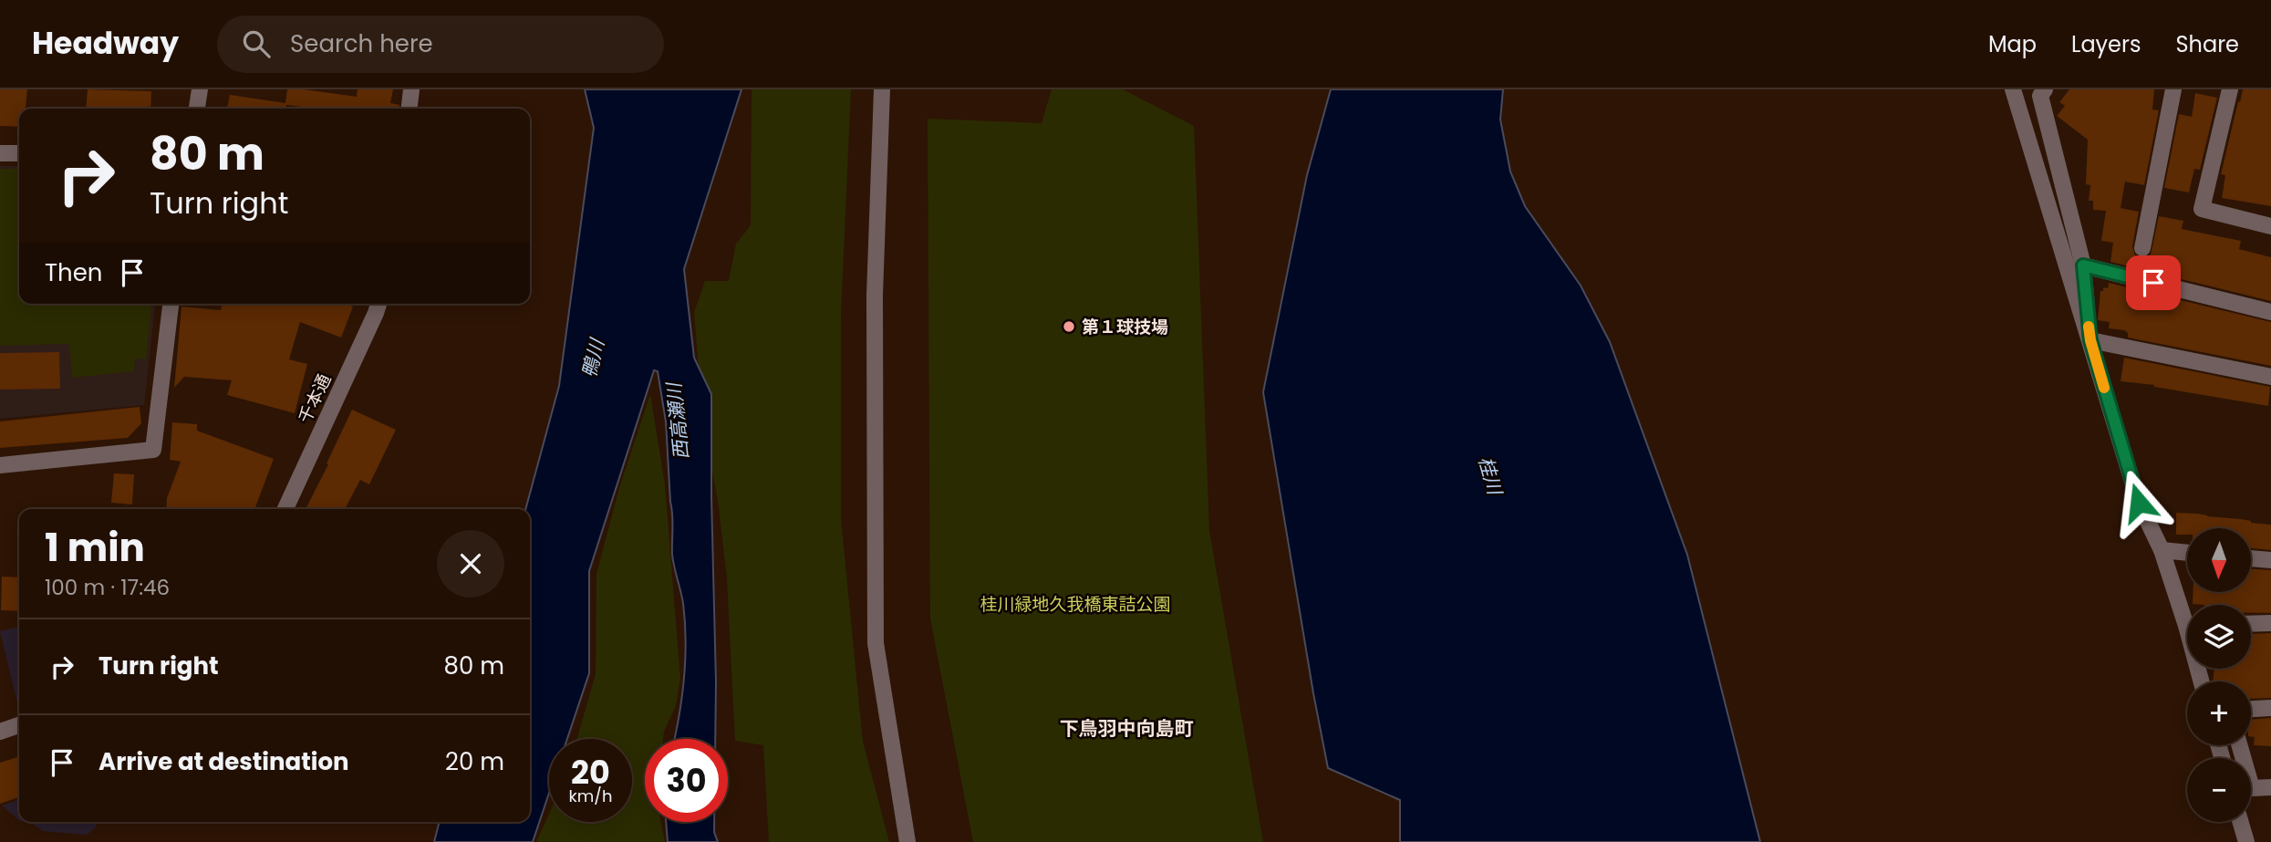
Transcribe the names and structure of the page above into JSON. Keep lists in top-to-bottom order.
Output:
{
  "streets": {
    "street": ["千本通"]
  },
  "districts": ["下鳥羽中向島町"],
  "water": ["鴨川", "西高瀬川", "桂川"],
  "parks": ["桂川緑地久我橋東詰公園"],
  "places": ["第１球技場"],
  "north": "bottom",
  "page": {
    "header": "Headway",
    "search": "Search here",
    "nav": ["Map", "Layers", "Share"],
    "turn": ["80 m", "Turn right"],
    "then": "Then",
    "heading": ["1 min", "100 m · 17:46"],
    "map_buttons": ["+", "−"],
    "list": [
      {
        "name": "Turn right",
        "value": "80 m"
      },
      {
        "name": "Arrive at destination",
        "value": "20 m"
      }
    ],
    "speed": "20 km/h",
    "limit": "30"
  }
}
